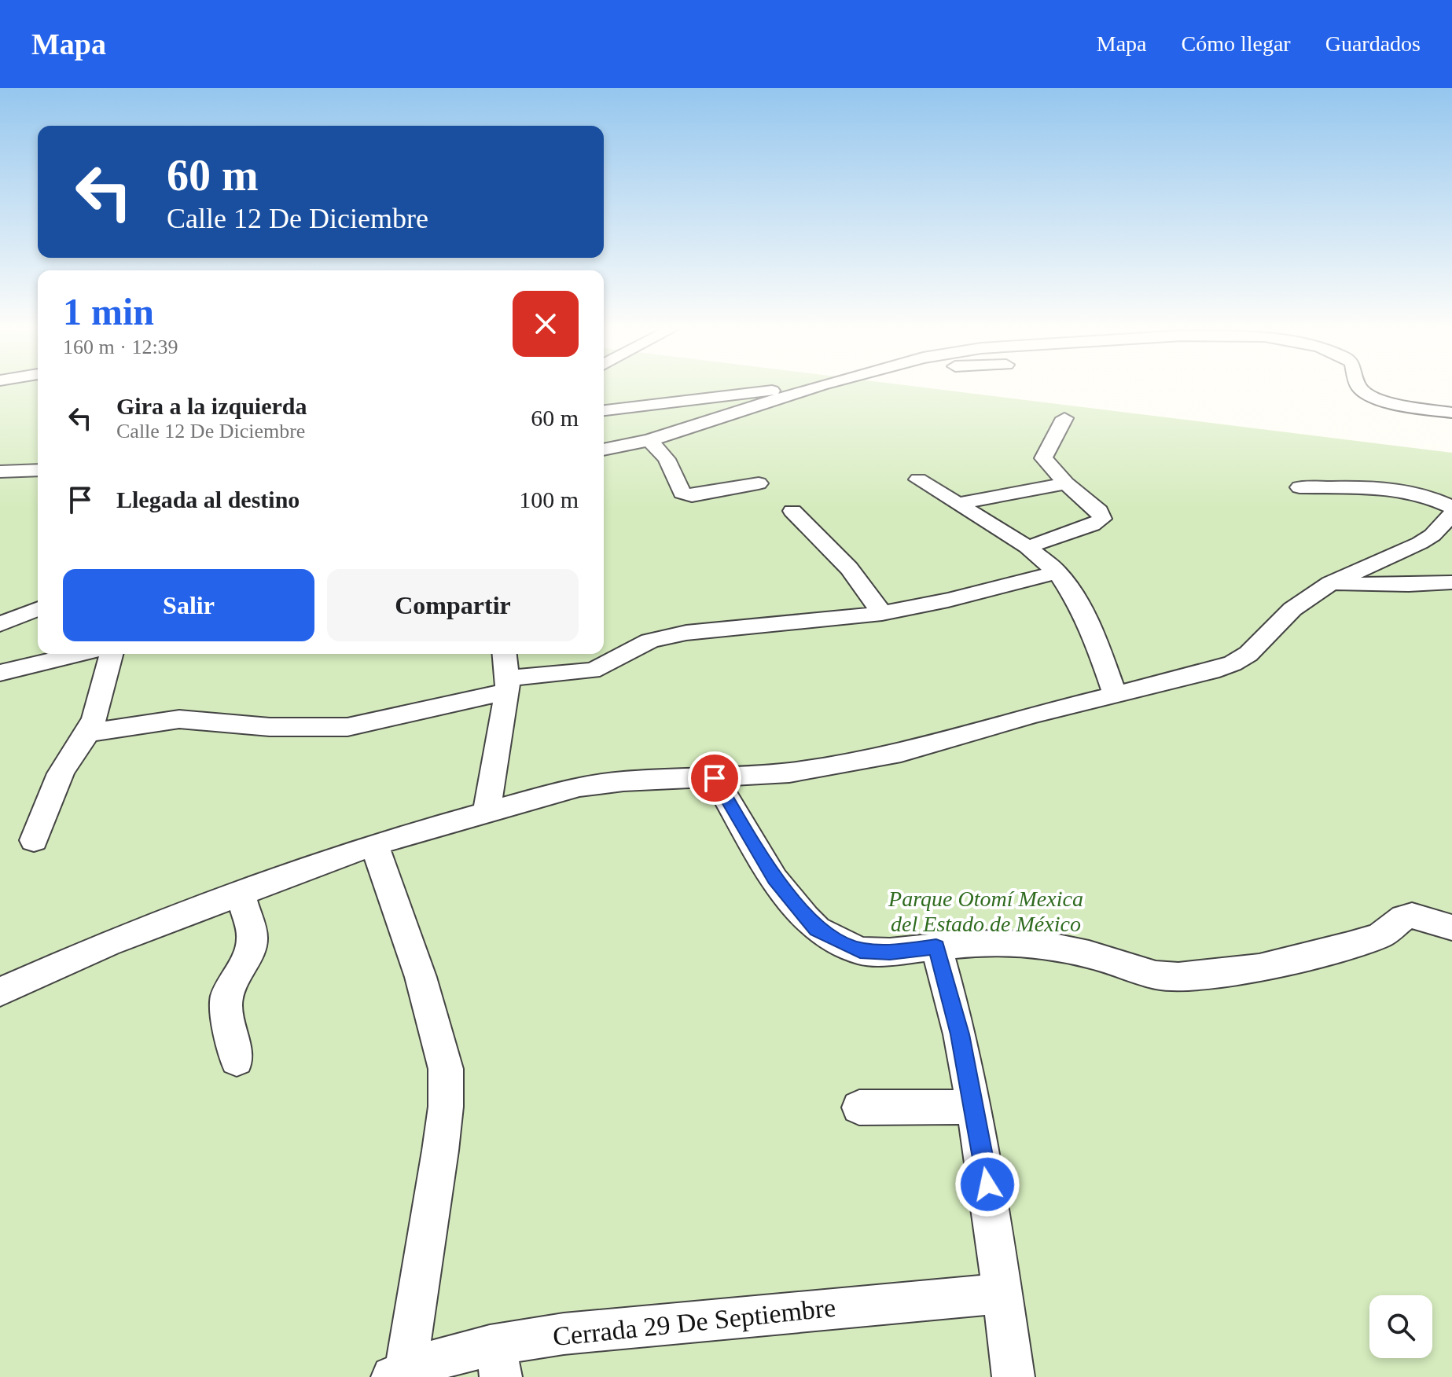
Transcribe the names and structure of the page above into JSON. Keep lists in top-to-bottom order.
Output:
{
  "streets": {
    "street": ["Cerrada 29 De Septiembre"]
  },
  "parks": ["Parque Otomí Mexica del Estado de México"],
  "page": {
    "header": "Mapa",
    "nav": ["Mapa", "Cómo llegar", "Guardados"],
    "turn": ["60 m", "Calle 12 De Diciembre"],
    "heading": ["1 min", "160 m · 12:39"],
    "list": [
      {
        "name": "Gira a la izquierda",
        "note": "Calle 12 De Diciembre",
        "value": "60 m"
      },
      {
        "name": "Llegada al destino",
        "value": "100 m"
      }
    ],
    "buttons": ["Salir", "Compartir"]
  }
}
